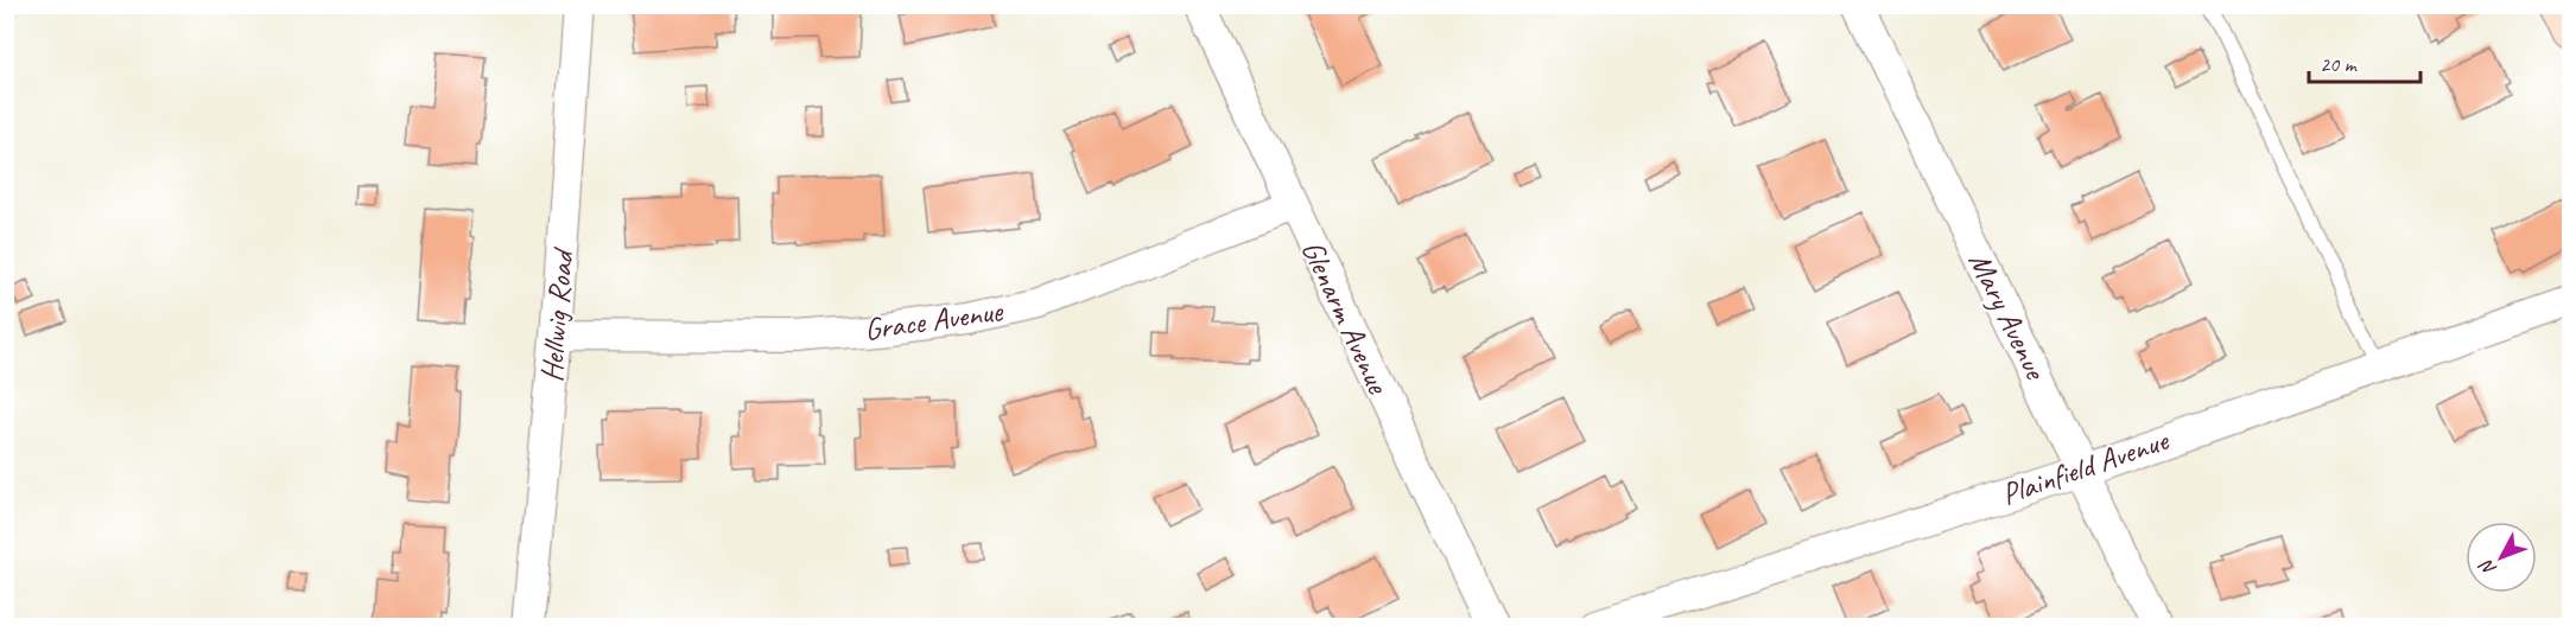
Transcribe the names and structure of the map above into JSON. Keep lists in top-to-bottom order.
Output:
{
  "streets": {
    "street": [
      "Mary Avenue",
      "Hellwig Road",
      "Glenarm Avenue",
      "Grace Avenue",
      "Plainfield Avenue"
    ]
  },
  "crossings": [
    ["Mary Avenue", "Plainfield Avenue"],
    ["Hellwig Road", "Grace Avenue"],
    ["Glenarm Avenue", "Grace Avenue"]
  ],
  "scale_bar": "20 m",
  "north": "bottom left"
}
